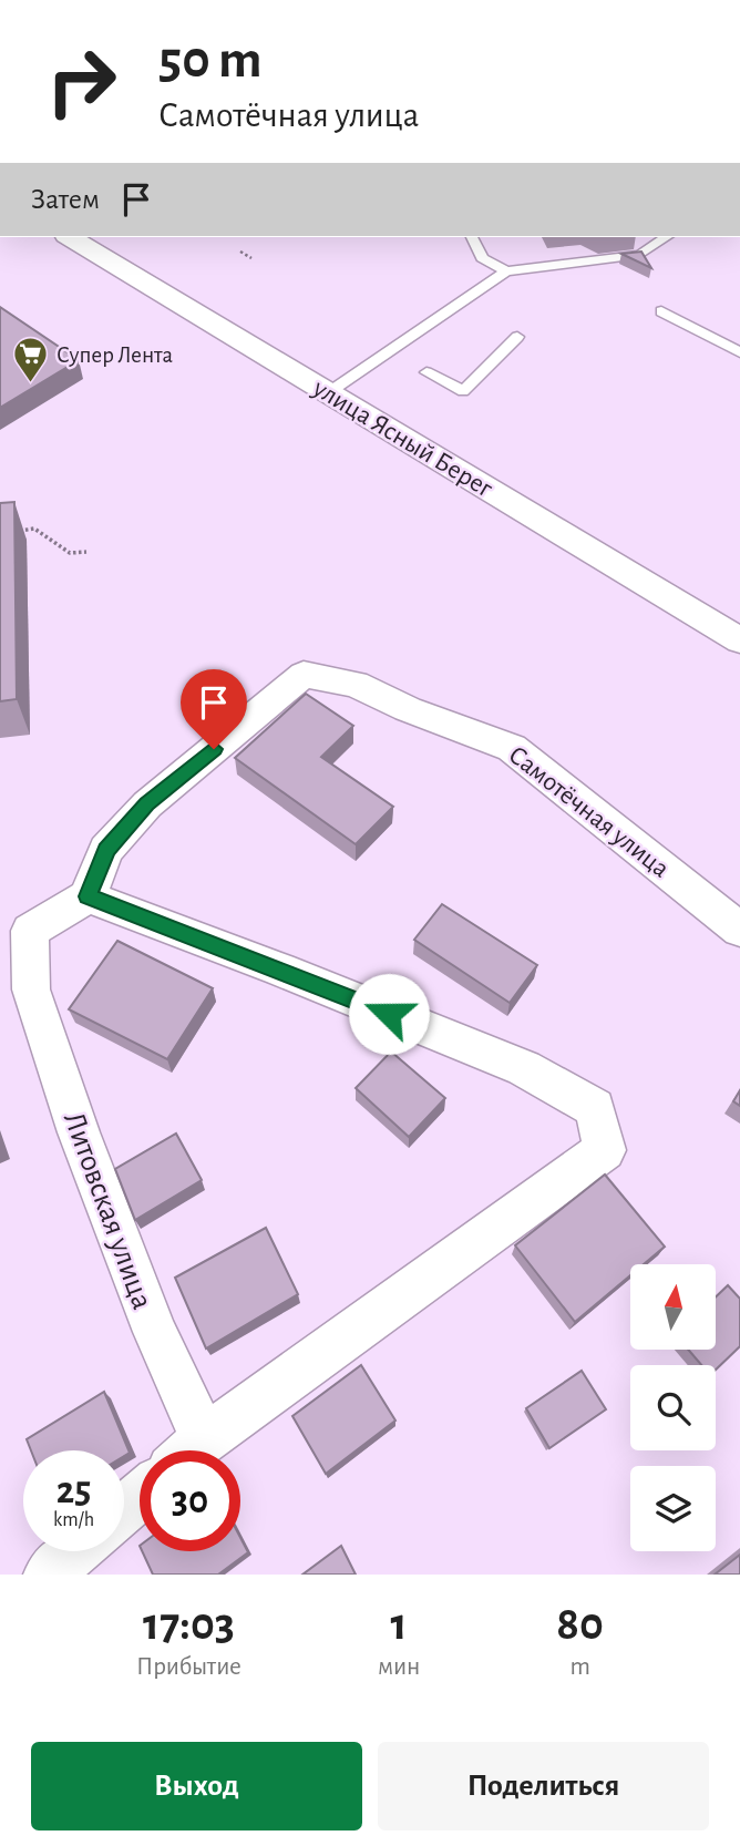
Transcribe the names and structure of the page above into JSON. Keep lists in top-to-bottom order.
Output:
{
  "streets": {
    "street": ["улица Ясный Берег", "Самотёчная улица", "Литовская улица"]
  },
  "crossings": [
    ["Самотёчная улица", "Литовская улица"]
  ],
  "places": {
    "supermarket": ["Супер Лента"]
  },
  "north": "top",
  "page": {
    "turn": ["50 m", "Самотёчная улица"],
    "then": "Затем",
    "speed": "25 km/h",
    "limit": "30",
    "eta": [
      "17:03",
      "Прибытие",
      "1",
      "мин",
      "80",
      "m"
    ],
    "buttons": ["Выход", "Поделиться"]
  }
}
